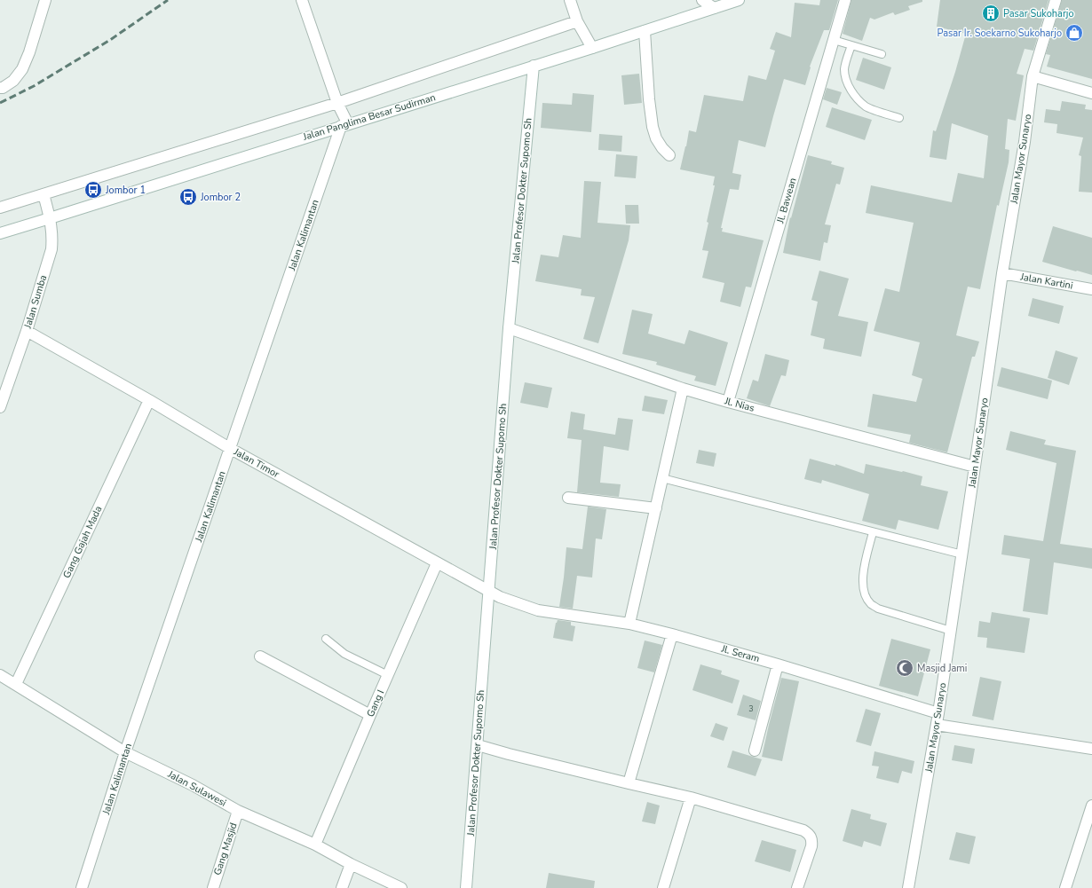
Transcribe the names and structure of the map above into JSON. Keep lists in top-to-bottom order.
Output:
{
  "streets": {
    "street": [
      "Jalan Panglima Besar Sudirman",
      "Jalan Mayor Sunaryo",
      "Jalan Profesor Dokter Supomo Sh",
      "Jl. Bawean",
      "Jalan Kalimantan",
      "Jalan Kartini",
      "Jalan Sumba",
      "Jl. Nias",
      "Jalan Timor",
      "Gang Gajah Mada",
      "Jl. Seram",
      "Gang I",
      "Jalan Sulawesi",
      "Gang Masjid"
    ]
  },
  "crossings": [
    ["Jalan Panglima Besar Sudirman", "Jalan Profesor Dokter Supomo Sh"],
    ["Jalan Panglima Besar Sudirman", "Jalan Kalimantan"],
    ["Jalan Panglima Besar Sudirman", "Jalan Sumba"],
    ["Jalan Mayor Sunaryo", "Jalan Kartini"],
    ["Jalan Mayor Sunaryo", "Jl. Nias"],
    ["Jalan Mayor Sunaryo", "Jl. Seram"],
    ["Jalan Profesor Dokter Supomo Sh", "Jl. Nias"],
    ["Jalan Profesor Dokter Supomo Sh", "Jalan Timor"],
    ["Jl. Bawean", "Jl. Nias"],
    ["Jalan Kalimantan", "Jalan Timor"],
    ["Jalan Kalimantan", "Jalan Sulawesi"],
    ["Jalan Sumba", "Jalan Timor"],
    ["Jalan Timor", "Gang Gajah Mada"],
    ["Jalan Timor", "Jl. Seram"],
    ["Jalan Timor", "Gang I"],
    ["Gang Gajah Mada", "Jalan Sulawesi"],
    ["Gang I", "Jalan Sulawesi"],
    ["Jalan Sulawesi", "Gang Masjid"]
  ],
  "places": {
    "building": ["Pasar Sukoharjo"],
    "shop": ["Pasar Ir. Soekarno Sukoharjo"],
    "bus stop": ["Jombor 1", "Jombor 2"],
    "mosque": ["Masjid Jami"]
  },
  "house_numbers": ["3"]
}
